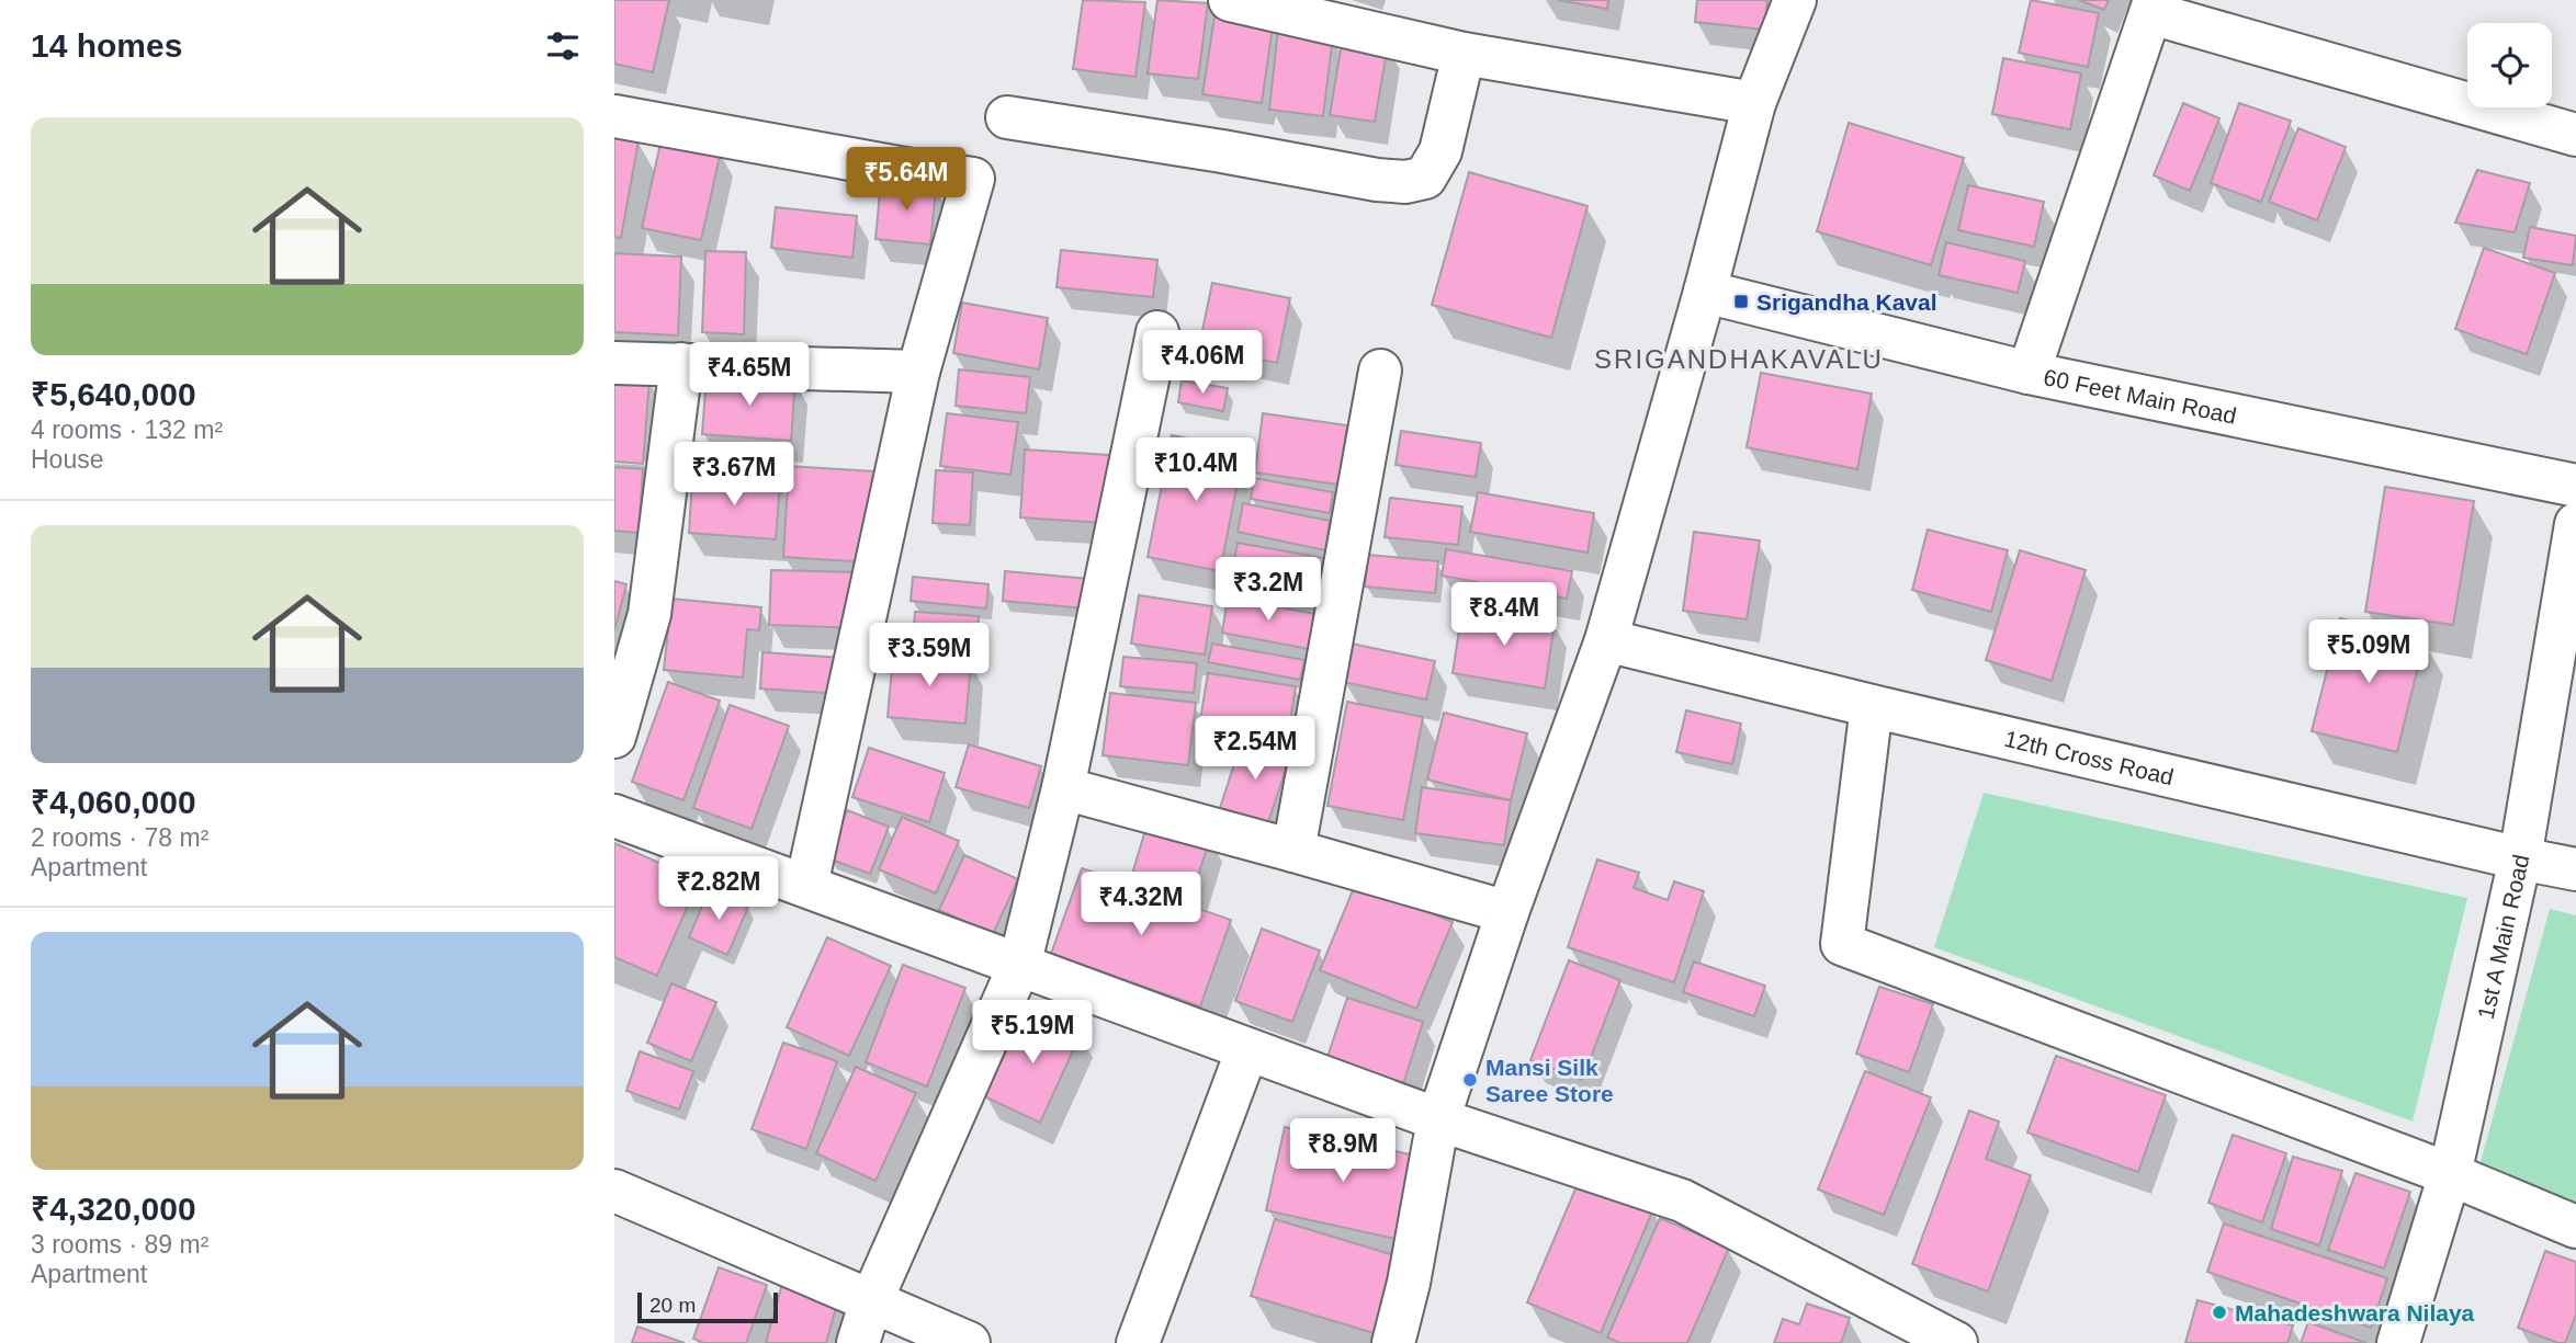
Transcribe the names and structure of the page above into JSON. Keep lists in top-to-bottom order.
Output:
{
  "streets": {
    "street": ["60 Feet Main Road", "12th Cross Road", "1st A Main Road"]
  },
  "crossings": [
    ["12th Cross Road", "1st A Main Road"]
  ],
  "districts": ["SRIGANDHAKAVALU"],
  "places": {
    "transit": ["Srigandha Kaval"],
    "other": ["Mansi Silk Saree Store", "Mahadeshwara Nilaya"]
  },
  "scale_bar": "20 m",
  "page": {
    "heading": "14 homes",
    "list": [
      {
        "name": "₹5,640,000",
        "note": "4 rooms · 132 m² · House"
      },
      {
        "name": "₹4,060,000",
        "note": "2 rooms · 78 m² · Apartment"
      },
      {
        "name": "₹4,320,000",
        "note": "3 rooms · 89 m² · Apartment"
      }
    ],
    "price": [
      "₹5.64M",
      "₹4.06M",
      "₹4.65M",
      "₹10.4M",
      "₹3.67M",
      "₹3.2M",
      "₹8.4M",
      "₹5.09M",
      "₹3.59M",
      "₹2.54M",
      "₹2.82M",
      "₹4.32M",
      "₹5.19M",
      "₹8.9M"
    ],
    "scale": "20 m"
  }
}
